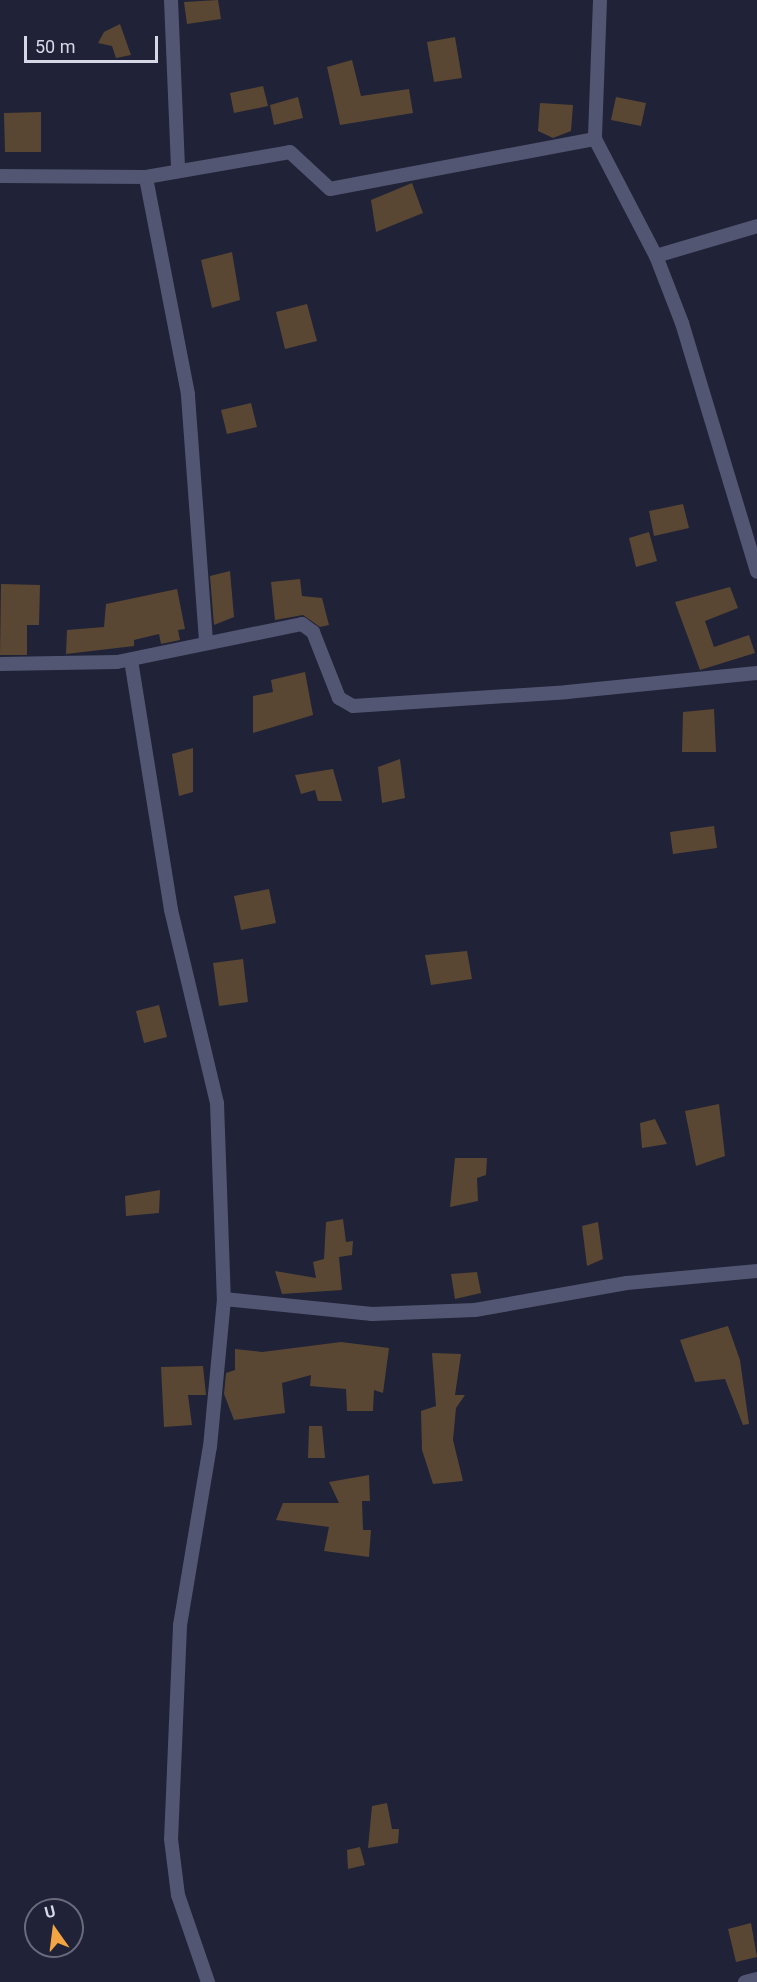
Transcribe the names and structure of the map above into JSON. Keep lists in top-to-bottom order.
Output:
{
  "scale_bar": "50 m",
  "north": "top"
}
